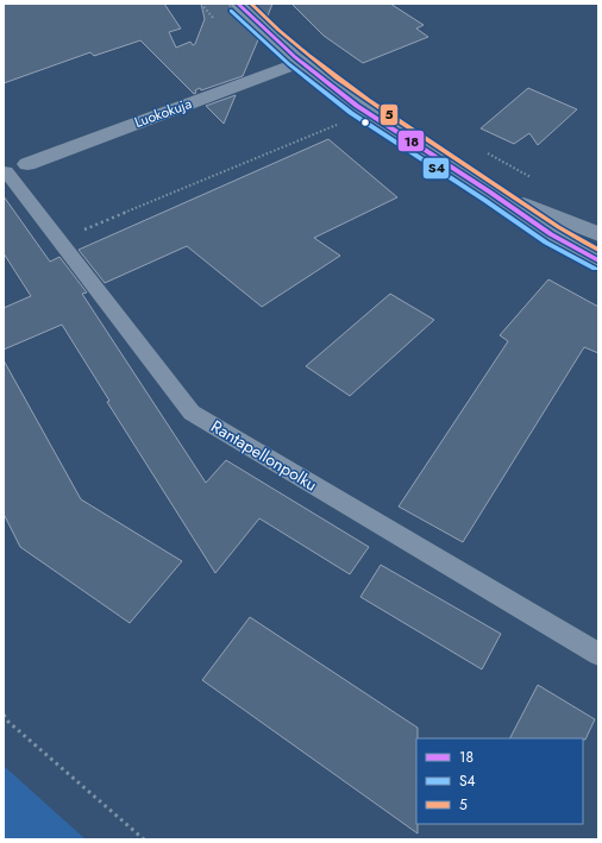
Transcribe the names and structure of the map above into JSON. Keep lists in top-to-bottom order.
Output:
{
  "streets": {
    "street": ["Luokokuja"],
    "lane": ["Rantapellonpolku"]
  },
  "lines": ["transit line 18", "transit line 5", "transit line S4"],
  "legend": ["18", "S4", "5"]
}
